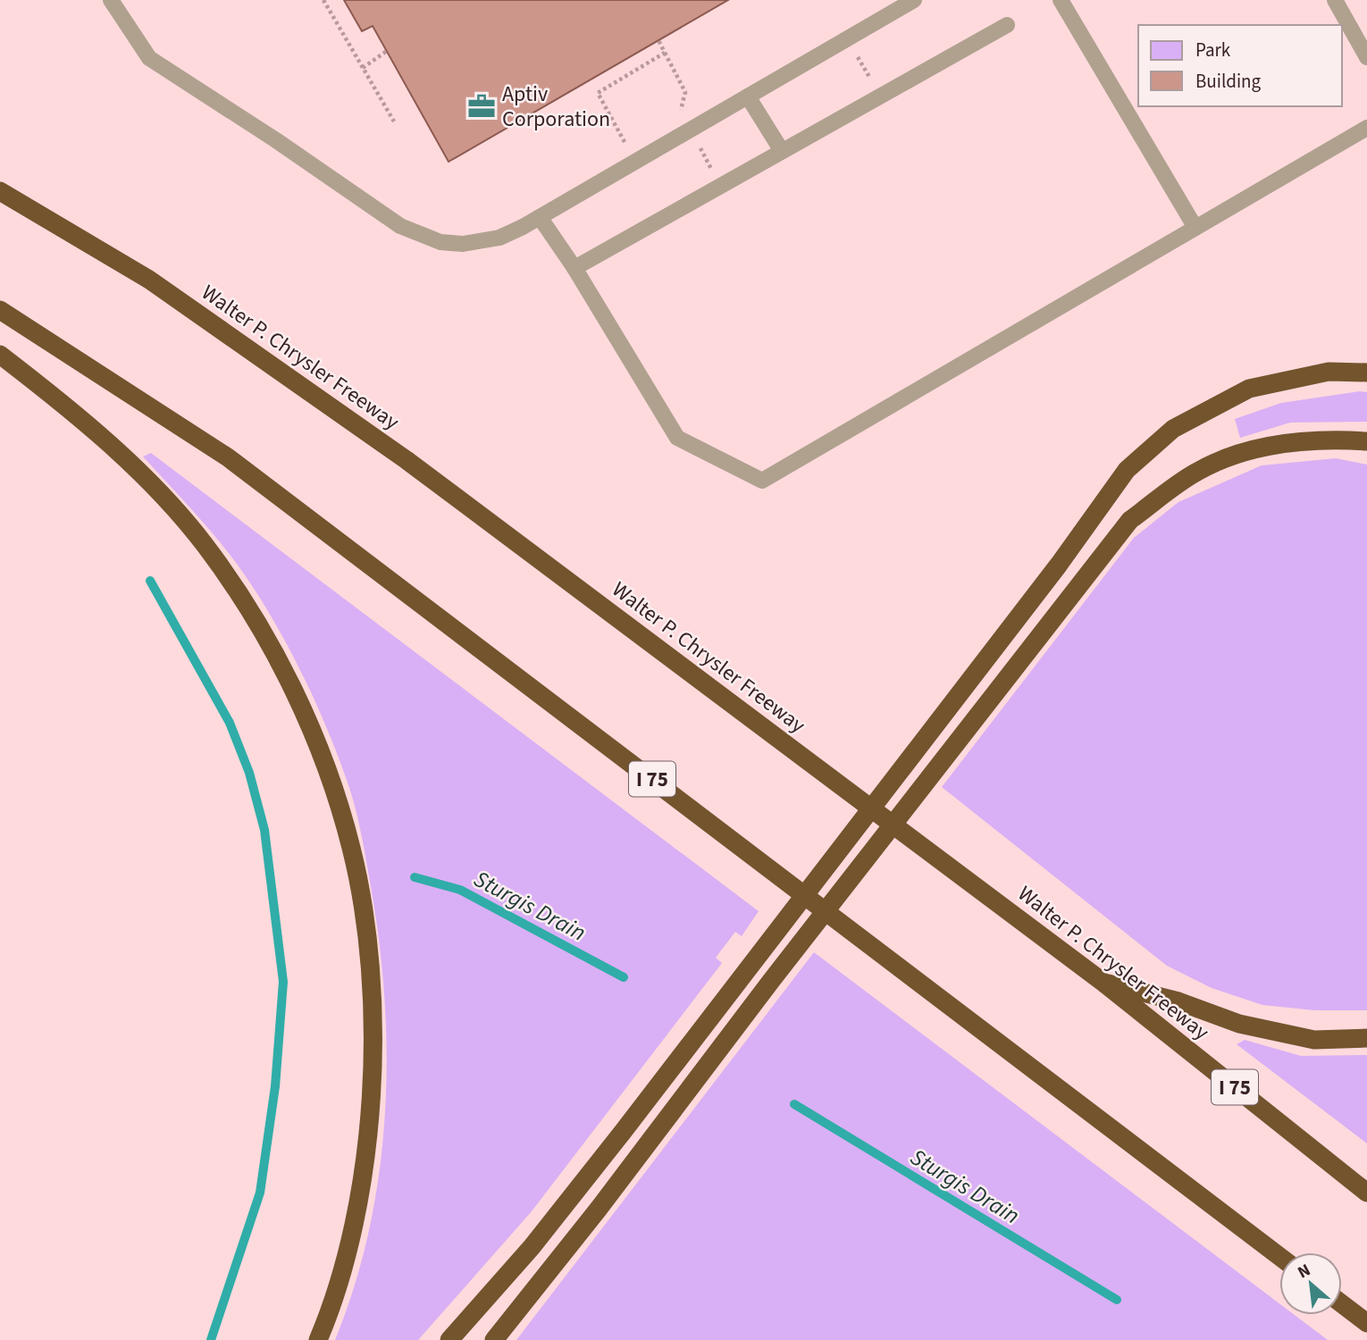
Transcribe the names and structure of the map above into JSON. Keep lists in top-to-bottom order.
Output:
{
  "streets": {
    "highway": ["Walter P. Chrysler Freeway", "I 75"]
  },
  "water": ["Sturgis Drain"],
  "places": {
    "office": ["Aptiv Corporation"]
  },
  "legend": ["Park", "Building"],
  "north": "top left"
}
